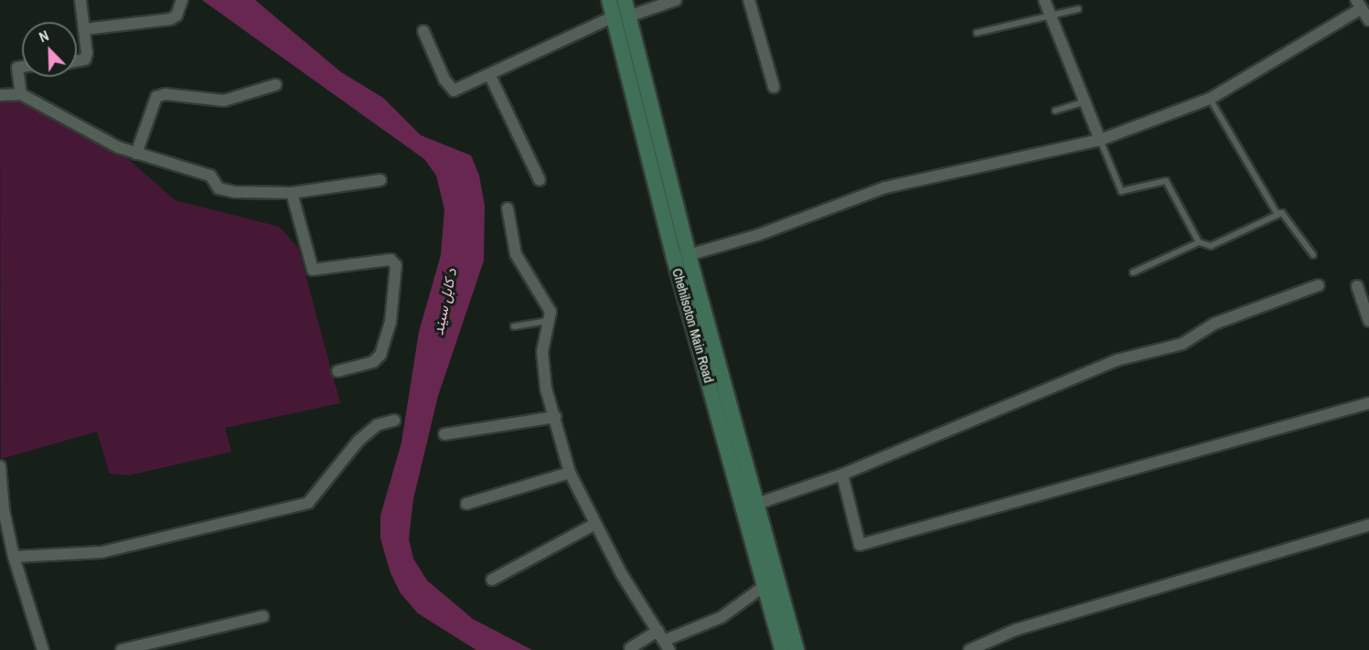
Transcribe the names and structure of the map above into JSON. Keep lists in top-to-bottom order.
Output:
{
  "streets": {
    "main road": ["Chehilsoton Main Road"]
  },
  "water": ["د کابل سيند"],
  "north": "top left"
}
